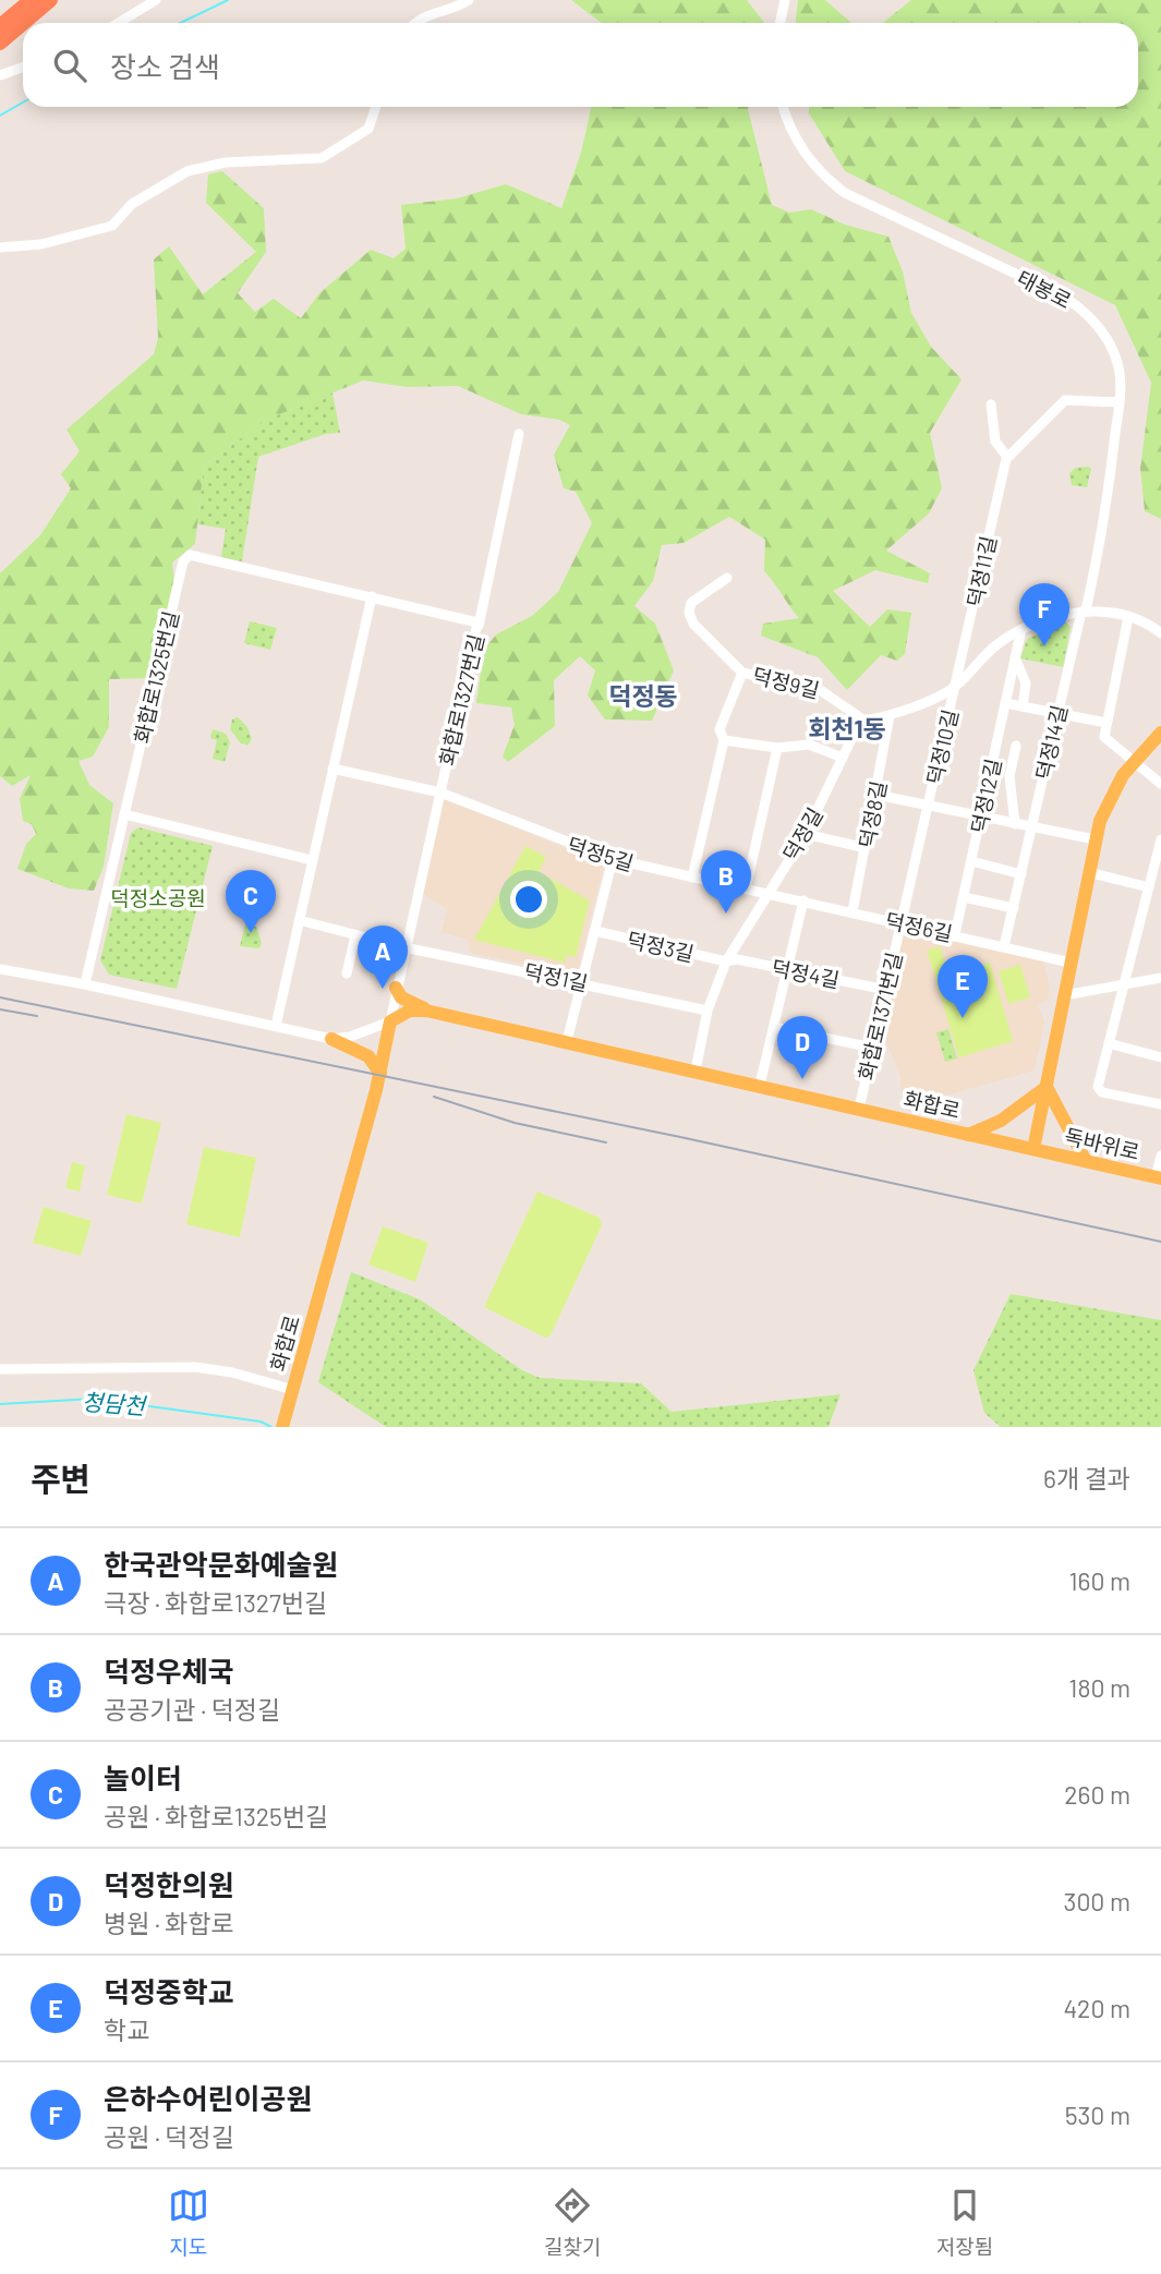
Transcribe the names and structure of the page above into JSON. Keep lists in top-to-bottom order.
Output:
{
  "streets": {
    "main road": ["화합로", "독바위로"],
    "street": [
      "태봉로",
      "덕정11길",
      "화합로1325번길",
      "덕정9길",
      "화합로1327번길",
      "덕정14길",
      "덕정10길",
      "덕정12길",
      "덕정8길",
      "덕정길",
      "덕정5길",
      "덕정6길",
      "덕정3길",
      "덕정4길",
      "덕정1길",
      "화합로1371번길"
    ]
  },
  "crossings": [
    ["태봉로", "덕정14길"],
    ["덕정11길", "덕정10길"],
    ["화합로1325번길", "화합로1327번길"],
    ["덕정9길", "덕정길"],
    ["화합로1327번길", "덕정5길"],
    ["화합로1327번길", "덕정1길"],
    ["화합로1327번길", "화합로"],
    ["덕정14길", "덕정10길"],
    ["덕정14길", "덕정6길"],
    ["덕정10길", "덕정12길"],
    ["덕정10길", "덕정8길"],
    ["덕정10길", "덕정6길"],
    ["덕정10길", "화합로1371번길"],
    ["덕정12길", "덕정6길"],
    ["덕정8길", "덕정6길"],
    ["덕정길", "덕정5길"],
    ["덕정길", "덕정6길"],
    ["덕정길", "덕정3길"],
    ["덕정길", "덕정4길"],
    ["덕정길", "덕정1길"],
    ["덕정길", "화합로"],
    ["덕정5길", "덕정6길"],
    ["덕정6길", "화합로1371번길"],
    ["덕정3길", "덕정4길"],
    ["덕정4길", "화합로1371번길"],
    ["화합로1371번길", "화합로"],
    ["화합로", "독바위로"]
  ],
  "districts": ["덕정동", "회천1동"],
  "water": ["청담천"],
  "parks": ["덕정소공원"],
  "page": {
    "search": "장소 검색",
    "pins": [
      "F",
      "B",
      "C",
      "A",
      "E",
      "D"
    ],
    "heading": ["주변", "6개 결과"],
    "list": [
      {
        "mark": "A",
        "name": "한국관악문화예술원",
        "note": "극장 · 화합로1327번길",
        "value": "160 m"
      },
      {
        "mark": "B",
        "name": "덕정우체국",
        "note": "공공기관 · 덕정길",
        "value": "180 m"
      },
      {
        "mark": "C",
        "name": "놀이터",
        "note": "공원 · 화합로1325번길",
        "value": "260 m"
      },
      {
        "mark": "D",
        "name": "덕정한의원",
        "note": "병원 · 화합로",
        "value": "300 m"
      },
      {
        "mark": "E",
        "name": "덕정중학교",
        "note": "학교",
        "value": "420 m"
      },
      {
        "mark": "F",
        "name": "은하수어린이공원",
        "note": "공원 · 덕정길",
        "value": "530 m"
      }
    ],
    "nav": ["지도", "길찾기", "저장됨"]
  }
}
